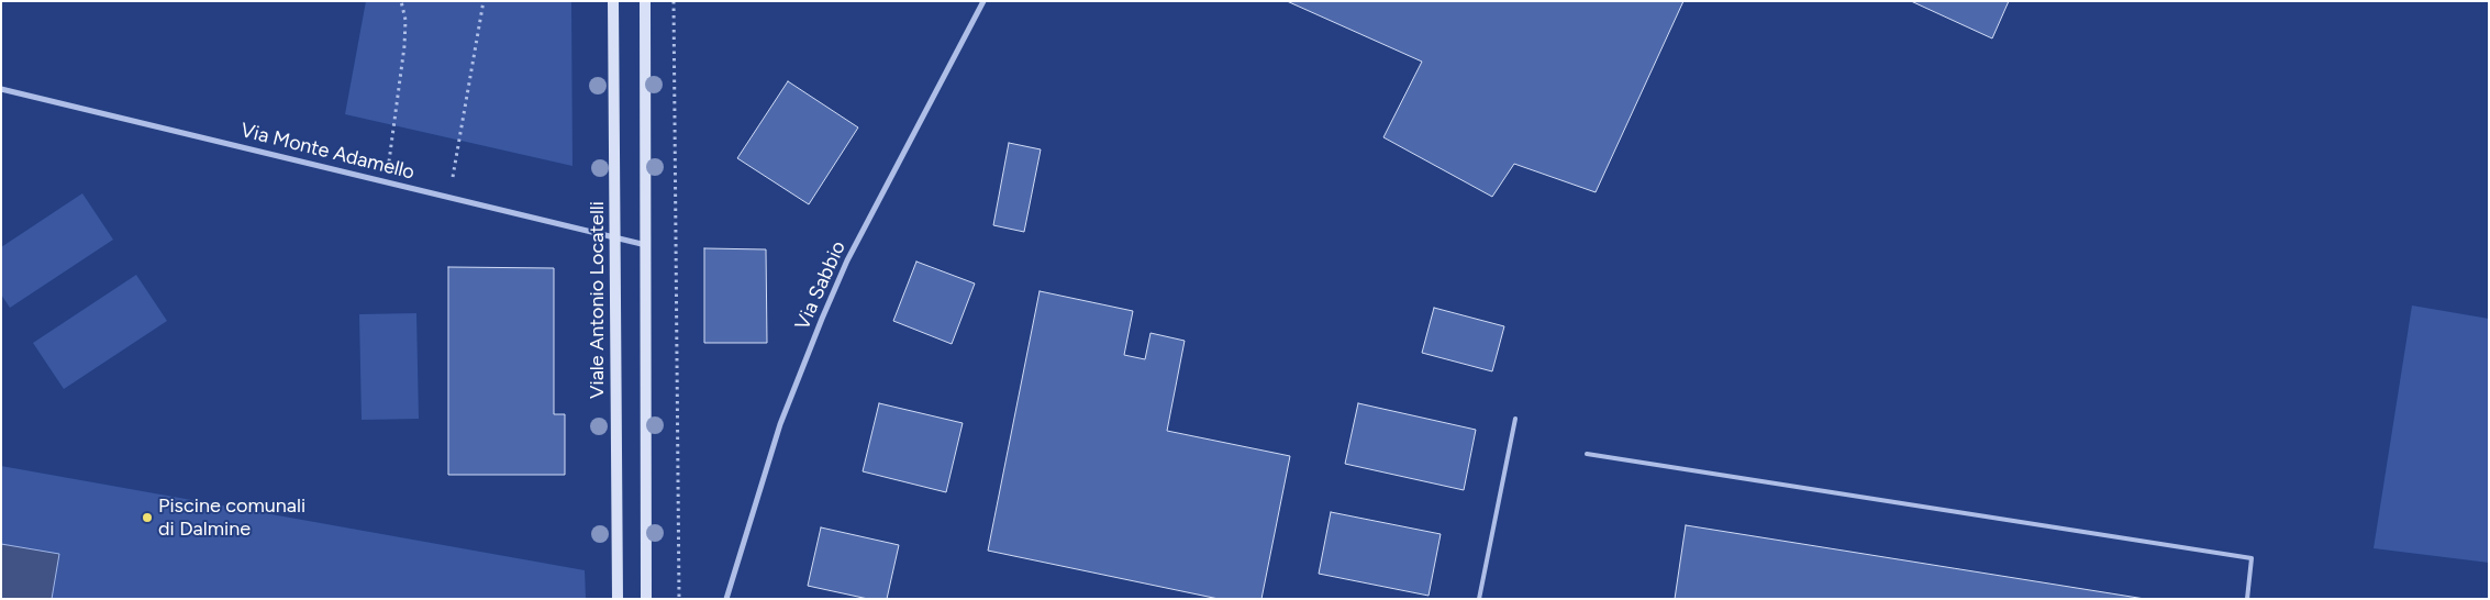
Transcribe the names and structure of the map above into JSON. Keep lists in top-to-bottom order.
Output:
{
  "streets": {
    "street": ["Via Monte Adamello", "Via Sabbio", "Viale Antonio Locatelli"]
  },
  "crossings": [
    ["Via Monte Adamello", "Viale Antonio Locatelli"]
  ],
  "places": ["Piscine comunali di Dalmine"]
}
